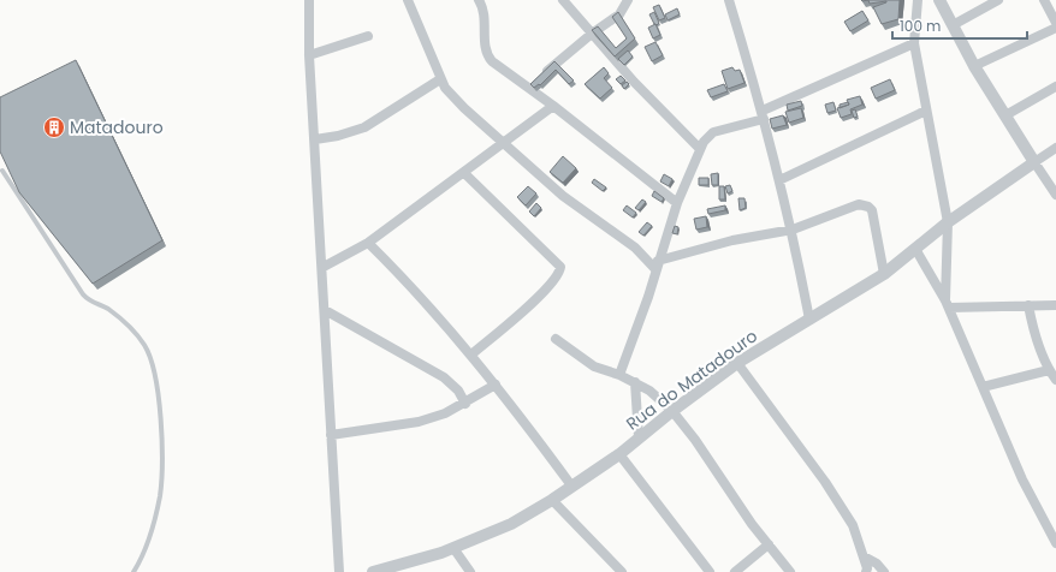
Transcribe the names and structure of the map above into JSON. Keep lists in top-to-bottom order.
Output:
{
  "streets": {
    "street": ["Rua do Matadouro"]
  },
  "places": {
    "building": ["Matadouro"]
  },
  "scale_bar": "100 m"
}
